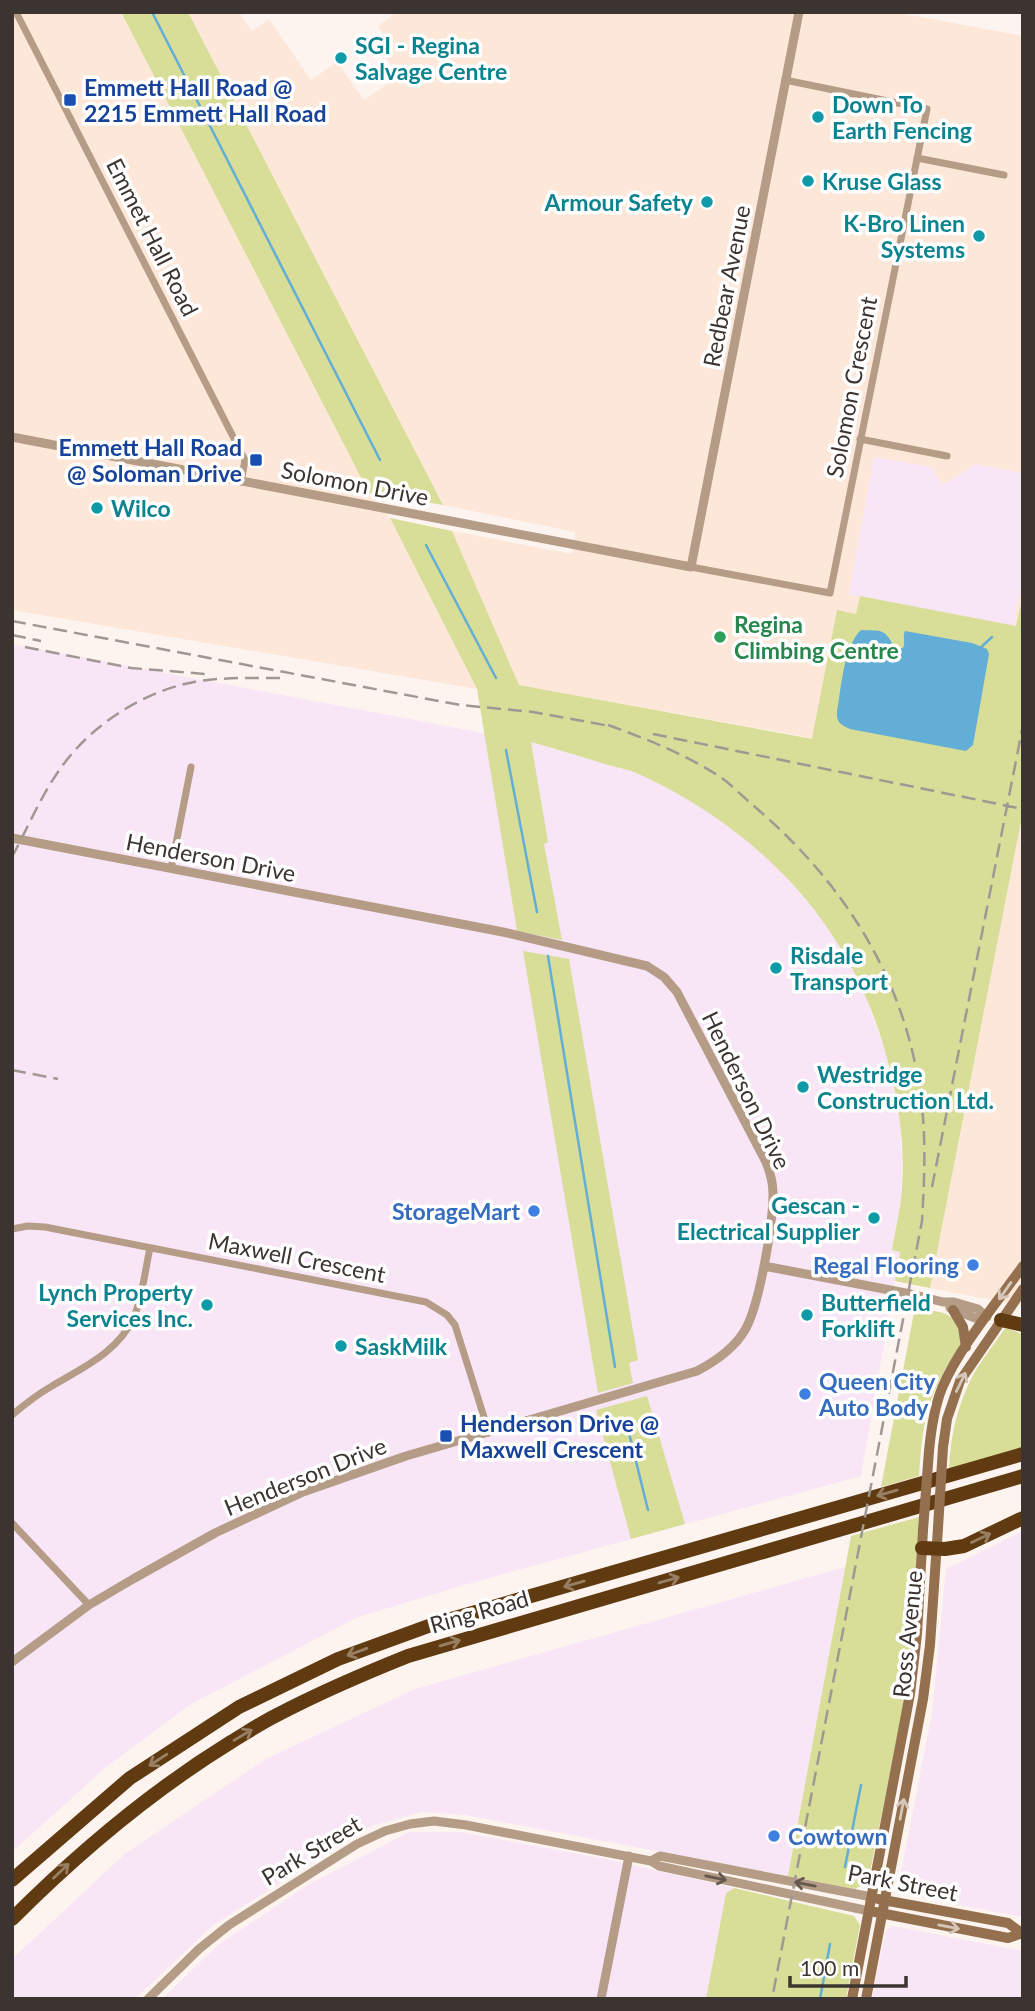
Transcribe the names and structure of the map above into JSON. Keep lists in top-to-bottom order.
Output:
{
  "streets": {
    "highway": ["Ring Road"],
    "main road": ["Ross Avenue", "Park Street"],
    "street": [
      "Emmet Hall Road",
      "Redbear Avenue",
      "Solomon Crescent",
      "Solomon Drive",
      "Henderson Drive",
      "Maxwell Crescent"
    ]
  },
  "crossings": [
    ["Emmet Hall Road", "Solomon Drive"],
    ["Redbear Avenue", "Solomon Crescent"],
    ["Redbear Avenue", "Solomon Drive"],
    ["Solomon Crescent", "Solomon Drive"],
    ["Henderson Drive", "Maxwell Crescent"],
    ["Ross Avenue", "Park Street"]
  ],
  "places": {
    "other": [
      "SGI - Regina Salvage Centre",
      "Down To Earth Fencing",
      "Kruse Glass",
      "Armour Safety",
      "K-Bro Linen Systems",
      "Wilco",
      "Regina Climbing Centre",
      "Risdale Transport",
      "Westridge Construction Ltd.",
      "StorageMart",
      "Gescan - Electrical Supplier",
      "Regal Flooring",
      "Lynch Property Services Inc.",
      "Butterfield Forklift",
      "SaskMilk",
      "Queen City Auto Body",
      "Cowtown"
    ],
    "transit": ["Emmett Hall Road @ 2215 Emmett Hall Road", "Emmett Hall Road @ Soloman Drive", "Henderson Drive @ Maxwell Crescent"]
  },
  "scale_bar": "100 m"
}
